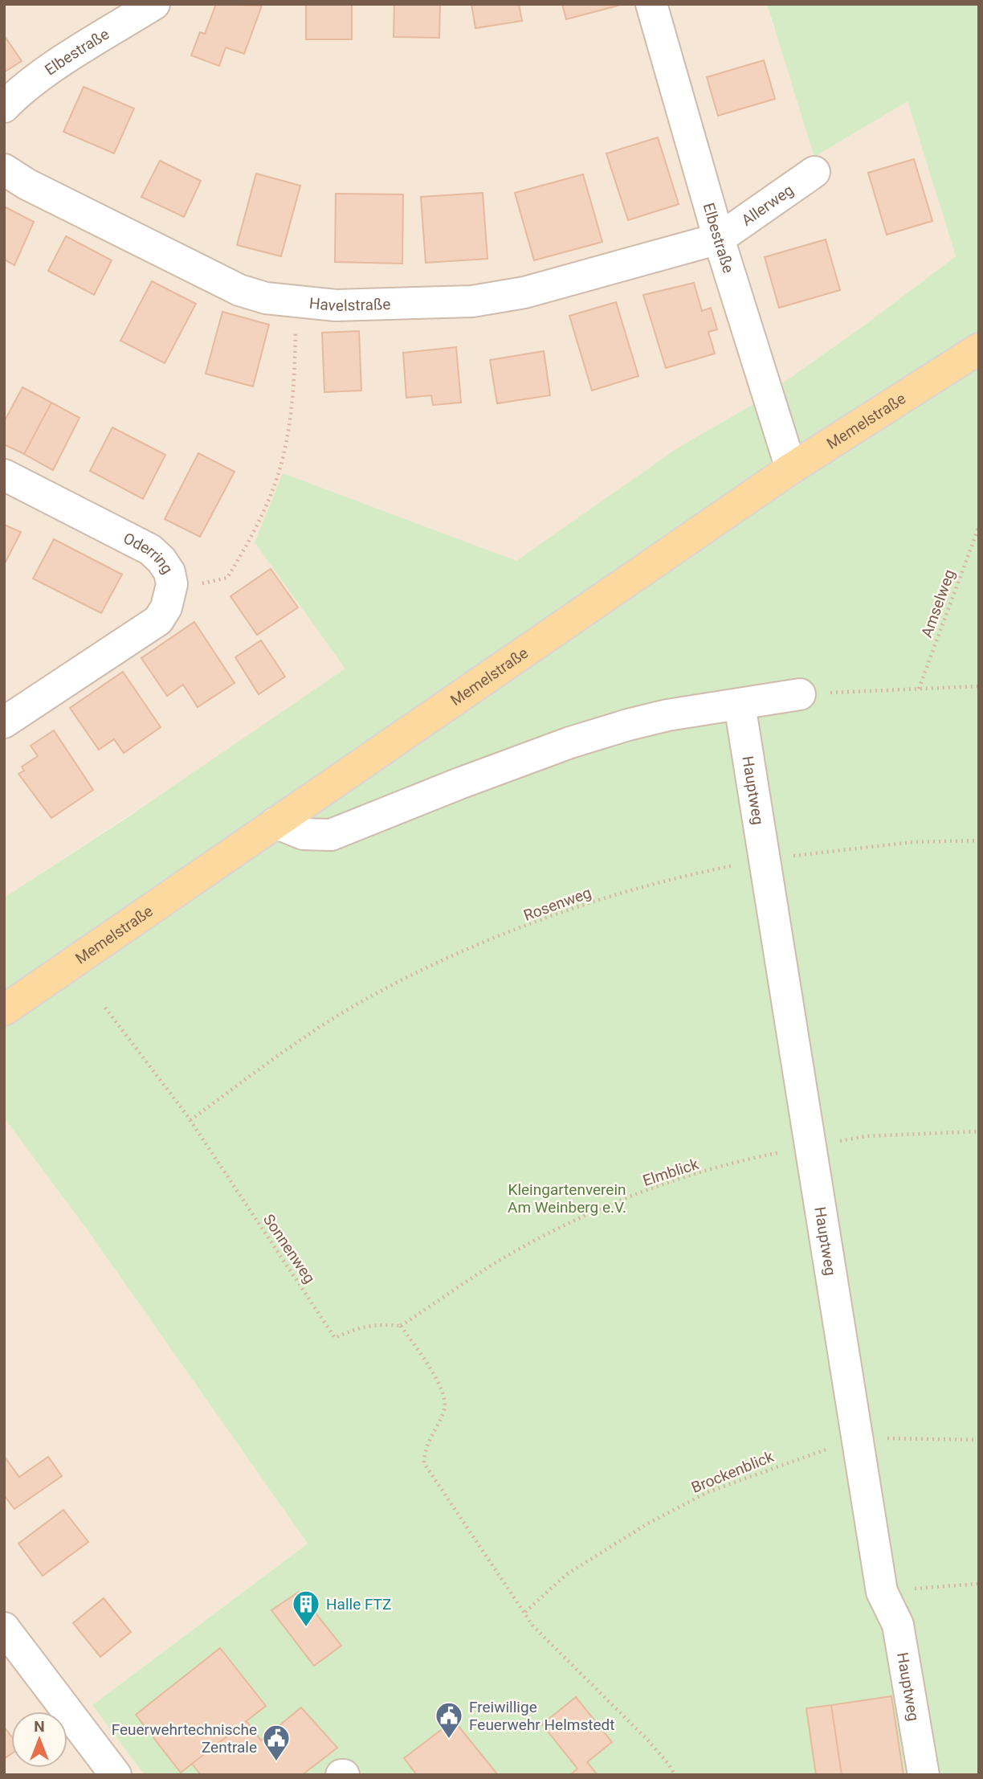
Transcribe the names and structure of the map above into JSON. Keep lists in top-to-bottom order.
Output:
{
  "streets": {
    "main road": ["Memelstraße"],
    "street": [
      "Elbestraße",
      "Allerweg",
      "Havelstraße",
      "Oderring",
      "Hauptweg"
    ],
    "path": [
      "Amselweg",
      "Rosenweg",
      "Elmblick",
      "Sonnenweg",
      "Brockenblick"
    ]
  },
  "crossings": [
    ["Elbestraße", "Allerweg"],
    ["Elbestraße", "Havelstraße"],
    ["Elbestraße", "Memelstraße"],
    ["Allerweg", "Havelstraße"],
    ["Hauptweg", "Rosenweg"],
    ["Hauptweg", "Elmblick"],
    ["Hauptweg", "Brockenblick"],
    ["Rosenweg", "Sonnenweg"],
    ["Elmblick", "Sonnenweg"]
  ],
  "parks": ["Kleingartenverein Am Weinberg e.V."],
  "places": {
    "building": ["Halle FTZ"],
    "public building": ["Freiwillige Feuerwehr Helmstedt", "Feuerwehrtechnische Zentrale"]
  },
  "north": "top"
}
